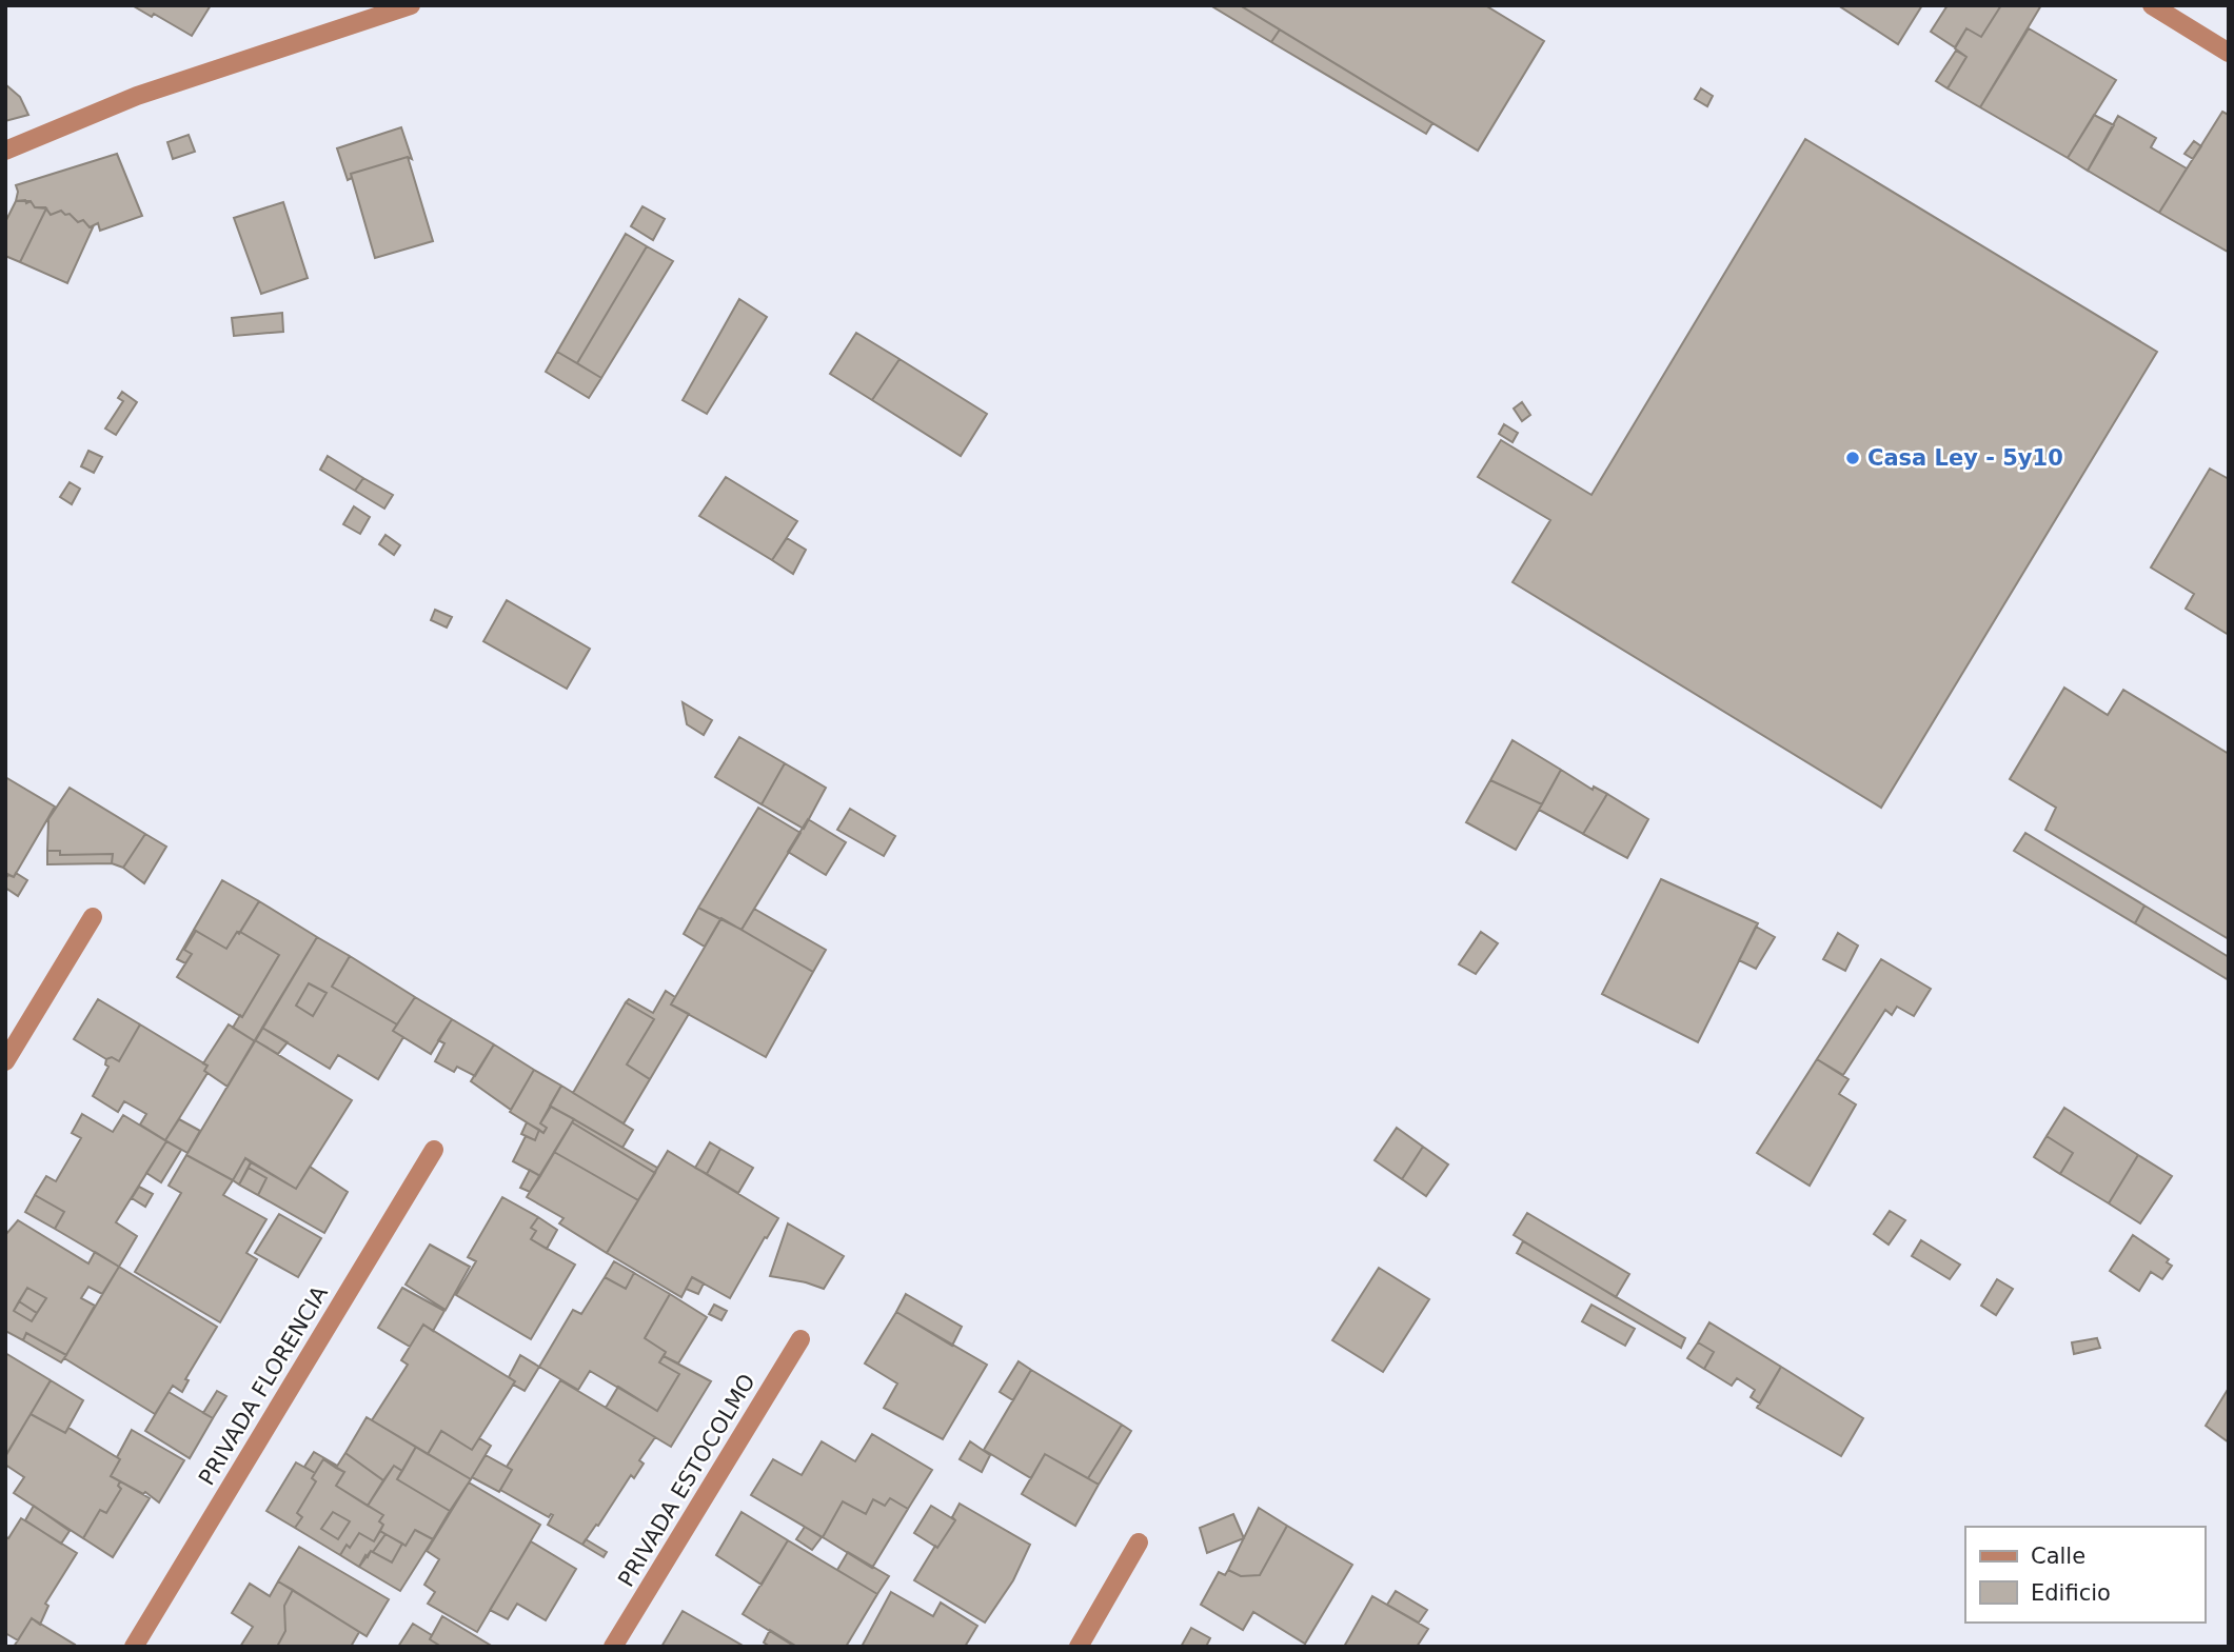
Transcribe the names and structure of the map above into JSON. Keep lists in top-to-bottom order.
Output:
{
  "streets": {
    "street": ["PRIVADA FLORENCIA", "PRIVADA ESTOCOLMO"]
  },
  "places": ["Casa Ley - 5y10"],
  "legend": ["Calle", "Edificio"]
}
